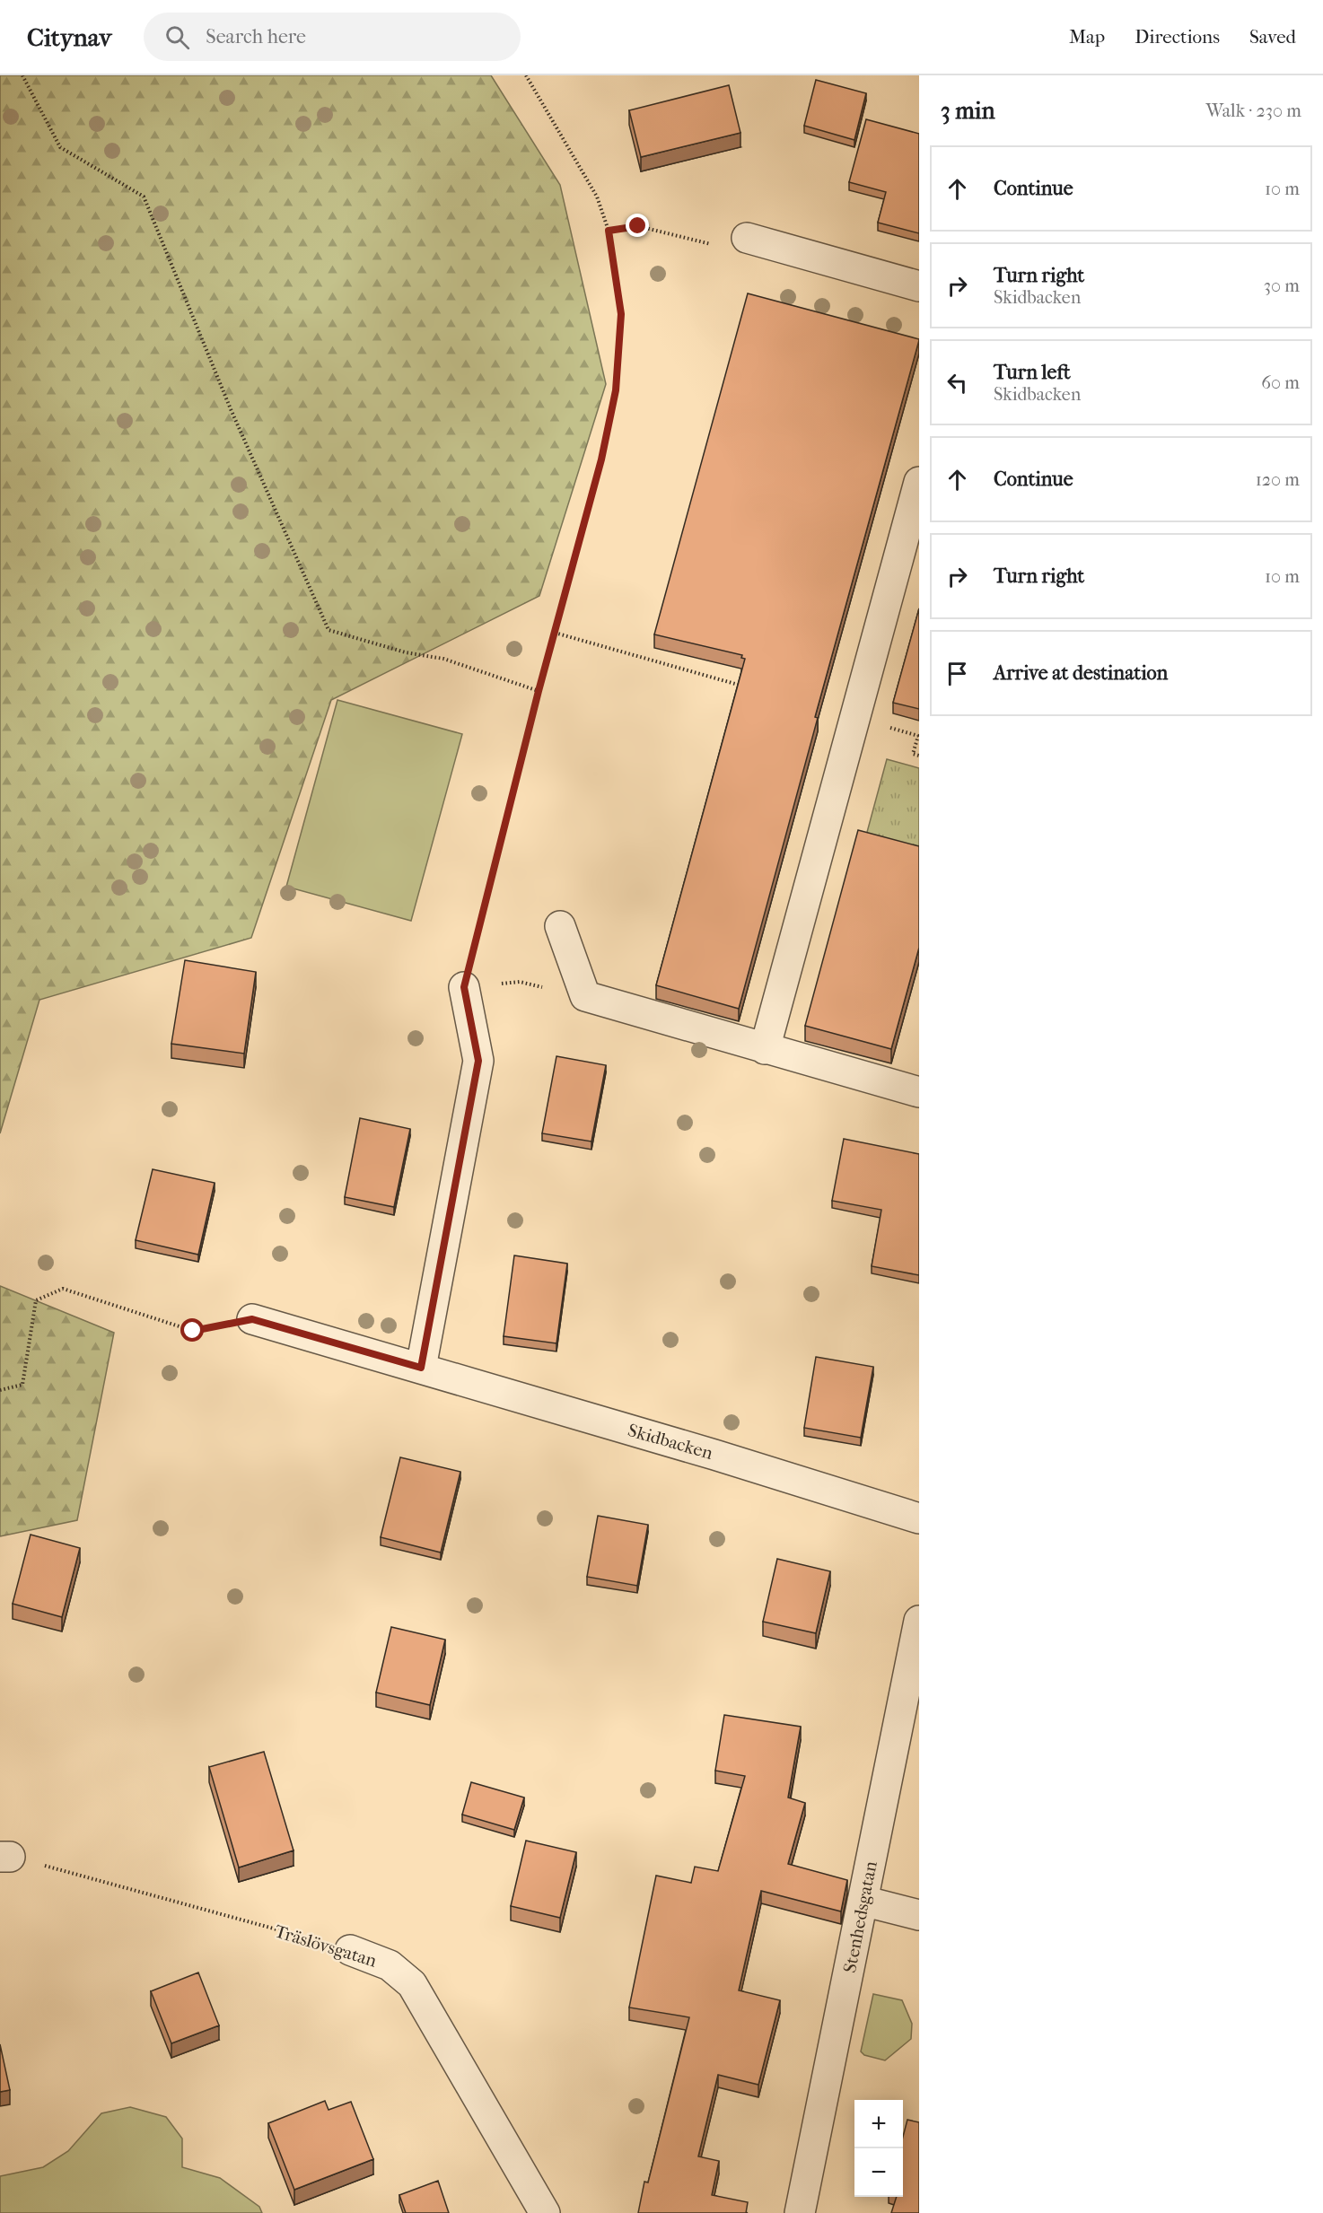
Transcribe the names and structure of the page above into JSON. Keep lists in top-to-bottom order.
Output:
{
  "streets": {
    "street": ["Skidbacken", "Stenhedsgatan", "Träslövsgatan"]
  },
  "page": {
    "header": "Citynav",
    "search": "Search here",
    "nav": ["Map", "Directions", "Saved"],
    "heading": ["3 min", "Walk · 230 m"],
    "list": [
      ["Continue", "10 m"],
      ["Turn right", "Skidbacken", "30 m"],
      ["Turn left", "Skidbacken", "60 m"],
      ["Continue", "120 m"],
      ["Turn right", "10 m"],
      "Arrive at destination"
    ],
    "map_buttons": ["+", "−"]
  }
}
